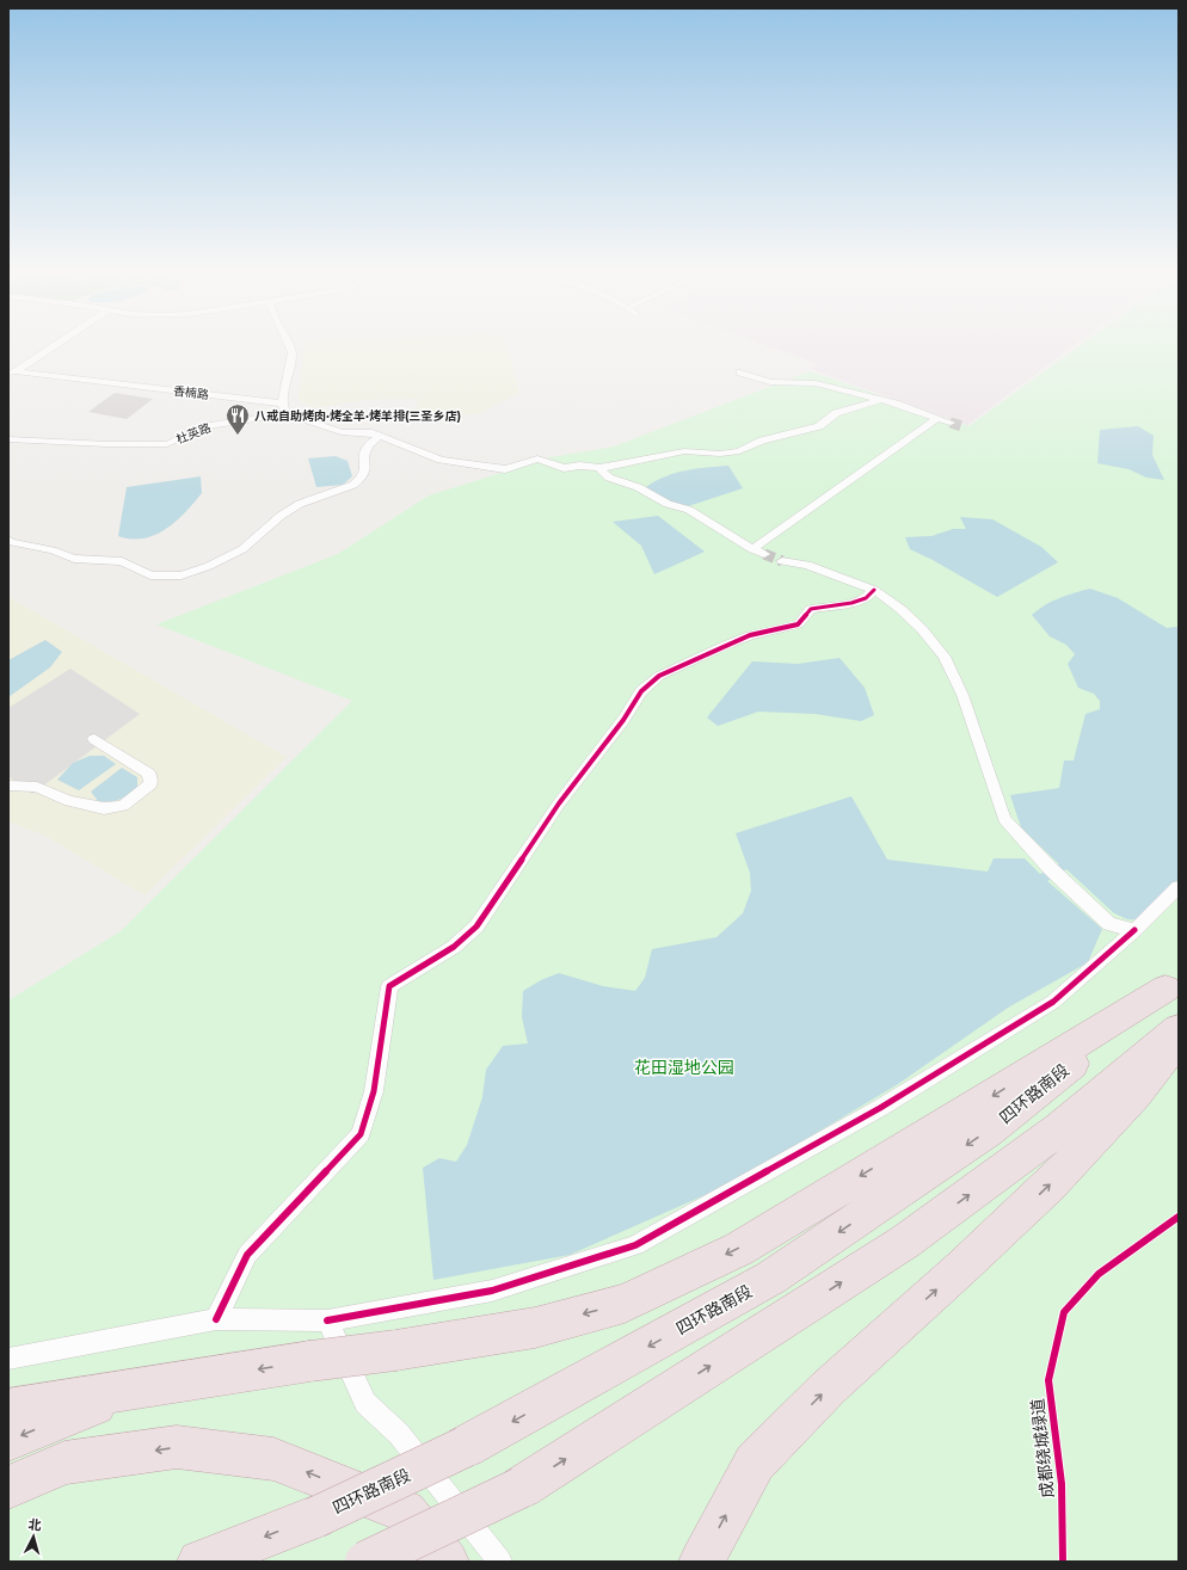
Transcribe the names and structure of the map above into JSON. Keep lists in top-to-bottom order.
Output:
{
  "streets": {
    "highway": ["四环路南段"],
    "street": ["香楠路", "杜英路"],
    "cycle path": ["成都绕城绿道"]
  },
  "parks": ["花田湿地公园"],
  "places": {
    "restaurant": ["八戒自助烤肉·烤全羊·烤羊排(三圣乡店)"]
  },
  "north": "top"
}
